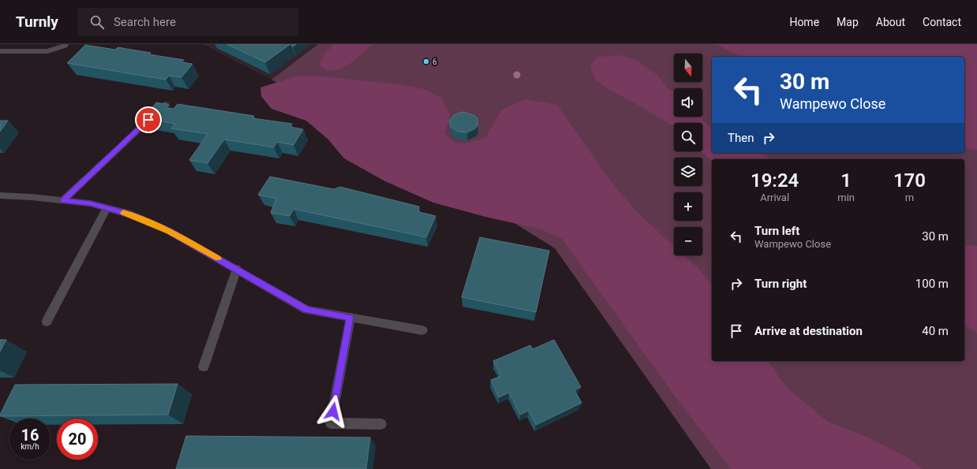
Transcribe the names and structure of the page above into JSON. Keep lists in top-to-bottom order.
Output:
{
  "places": ["6"],
  "north": "bottom",
  "page": {
    "header": "Turnly",
    "search": "Search here",
    "nav": [
      "Home",
      "Map",
      "About",
      "Contact"
    ],
    "map_buttons": ["+", "−"],
    "turn": ["30 m", "Wampewo Close"],
    "then": "Then",
    "eta": [
      "19:24",
      "Arrival",
      "1",
      "min",
      "170",
      "m"
    ],
    "list": [
      {
        "name": "Turn left",
        "note": "Wampewo Close",
        "value": "30 m"
      },
      {
        "name": "Turn right",
        "value": "100 m"
      },
      {
        "name": "Arrive at destination",
        "value": "40 m"
      }
    ],
    "speed": "16 km/h",
    "limit": "20"
  }
}
